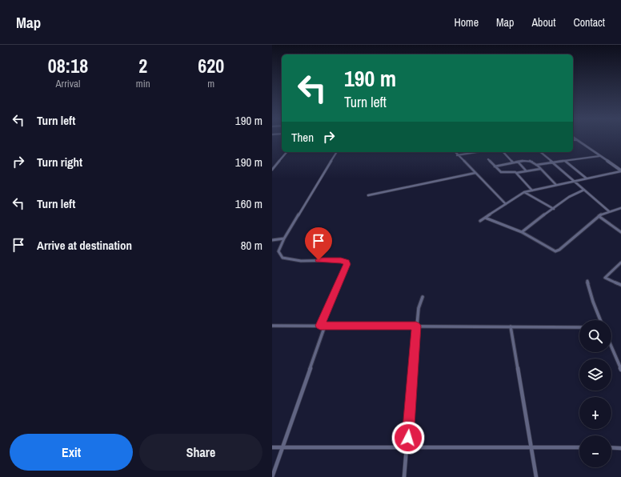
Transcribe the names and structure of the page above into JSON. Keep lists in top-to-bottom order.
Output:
{
  "page": {
    "header": "Map",
    "nav": [
      "Home",
      "Map",
      "About",
      "Contact"
    ],
    "eta": [
      "08:18",
      "Arrival",
      "2",
      "min",
      "620",
      "m"
    ],
    "turn": ["190 m", "Turn left"],
    "list": [
      {
        "name": "Turn left",
        "value": "190 m"
      },
      {
        "name": "Turn right",
        "value": "190 m"
      },
      {
        "name": "Turn left",
        "value": "160 m"
      },
      {
        "name": "Arrive at destination",
        "value": "80 m"
      }
    ],
    "then": "Then",
    "map_buttons": ["+", "−"],
    "buttons": ["Exit", "Share"]
  }
}
